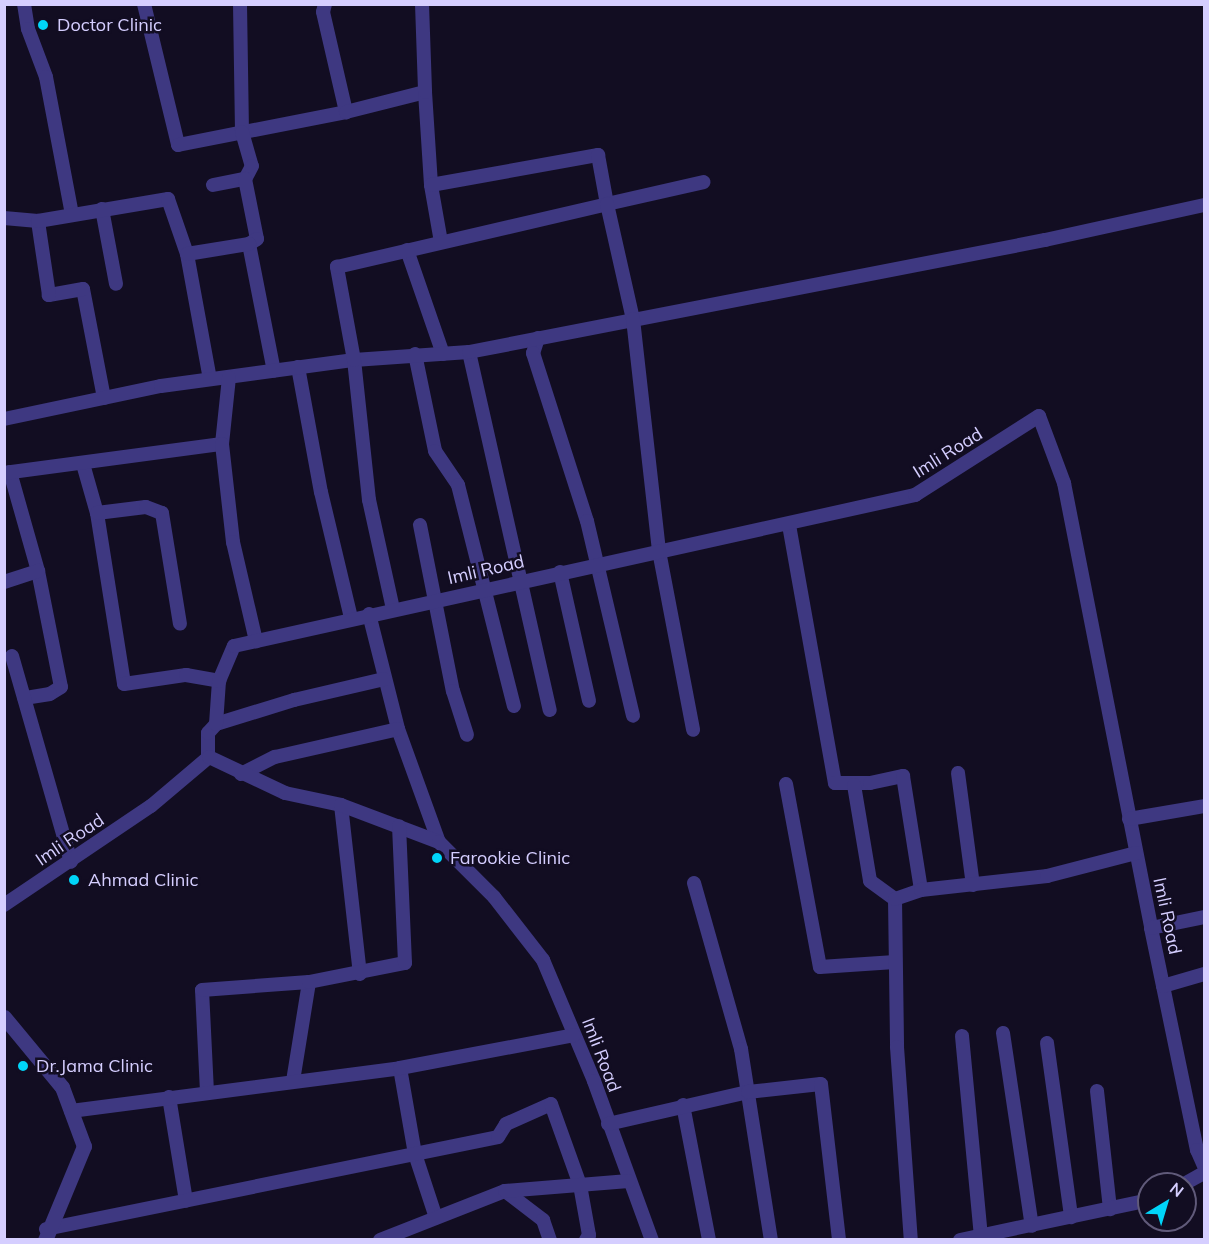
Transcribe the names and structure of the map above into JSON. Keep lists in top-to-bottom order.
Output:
{
  "streets": {
    "street": ["Imli Road"]
  },
  "places": [
    "Doctor Clinic",
    "Farookie Clinic",
    "Ahmad Clinic",
    "Dr.Jama Clinic"
  ],
  "north": "top right"
}
